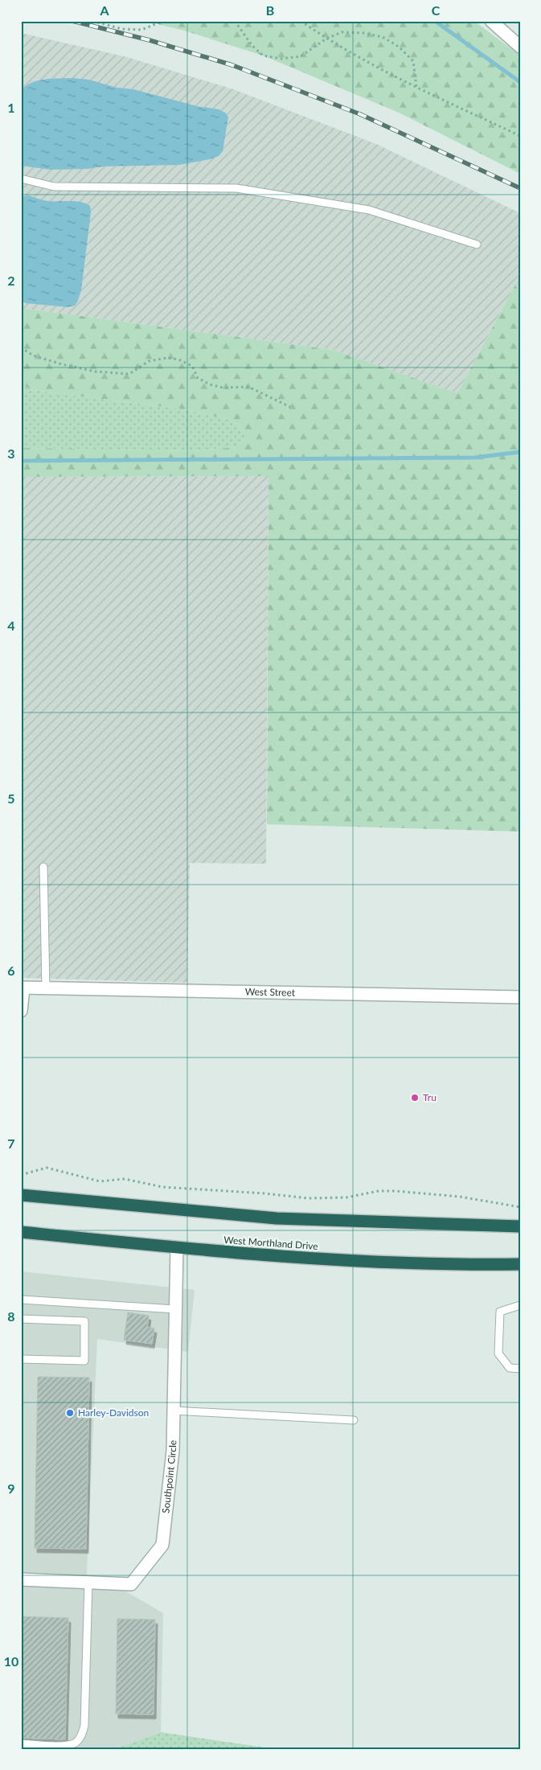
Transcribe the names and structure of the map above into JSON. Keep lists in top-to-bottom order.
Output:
{
  "streets": {
    "highway": ["West Morthland Drive"],
    "street": ["West Street", "Southpoint Circle"]
  },
  "crossings": [
    ["West Morthland Drive", "Southpoint Circle"]
  ],
  "places": ["Tru", "Harley-Davidson"],
  "grid": {
    "columns": ["A", "B", "C"],
    "rows": [
      "1",
      "2",
      "3",
      "4",
      "5",
      "6",
      "7",
      "8",
      "9",
      "10"
    ]
  }
}
